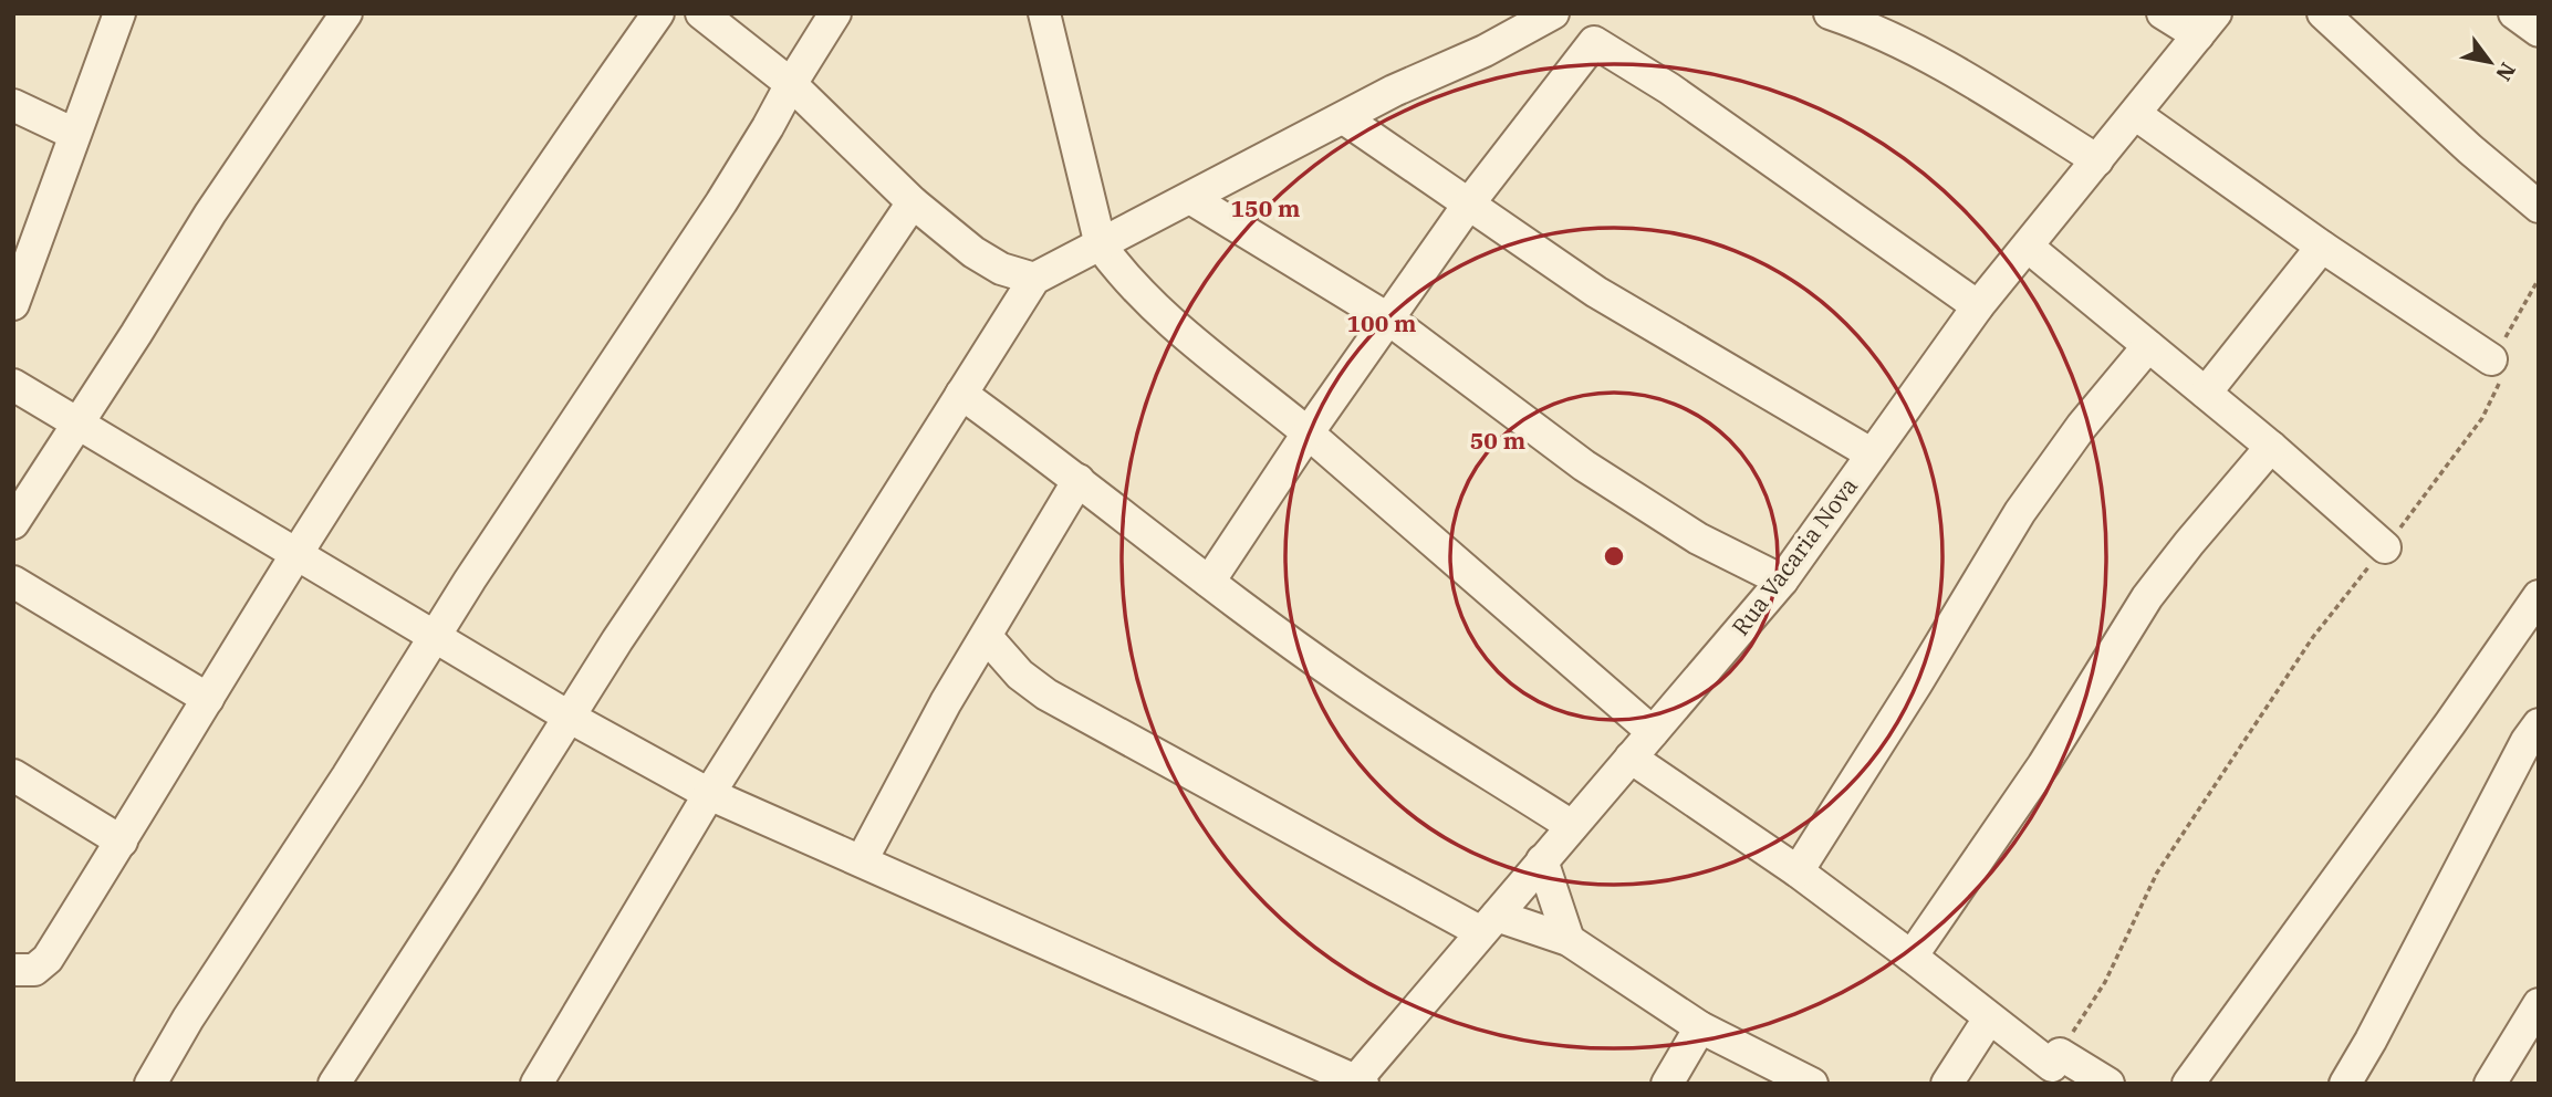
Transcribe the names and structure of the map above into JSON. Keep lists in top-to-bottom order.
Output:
{
  "streets": {
    "street": ["Rua Vacaria Nova"]
  },
  "north": "bottom right",
  "rings": ["150 m", "100 m", "50 m"]
}
